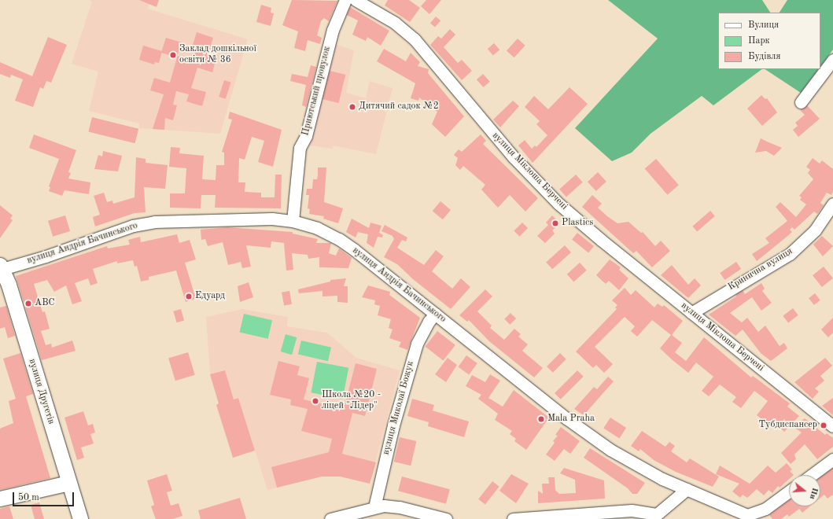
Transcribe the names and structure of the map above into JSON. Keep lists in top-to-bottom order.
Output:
{
  "streets": {
    "main road": ["вулиця Другетів"],
    "street": [
      "Приютський провулок",
      "вулиця Міклоша Берчені",
      "вулиця Андрія Бачинського",
      "Кринична вулиця",
      "вулиця Миколаї Божук"
    ]
  },
  "crossings": [
    ["Приютський провулок", "вулиця Андрія Бачинського"],
    ["вулиця Міклоша Берчені", "Кринична вулиця"],
    ["вулиця Андрія Бачинського", "вулиця Другетів"],
    ["вулиця Андрія Бачинського", "вулиця Миколаї Божук"]
  ],
  "places": [
    "Заклад дошкільної освіти № 36",
    "Дитячий садок №2",
    "Plastics",
    "Едуард",
    "АВС",
    "Школа №20 - ліцей \"Лідер\"",
    "Mala Praha",
    "Тубдиспансер"
  ],
  "legend": ["Вулиця", "Парк", "Будівля"],
  "scale_bar": "50 m",
  "north": "right"
}
